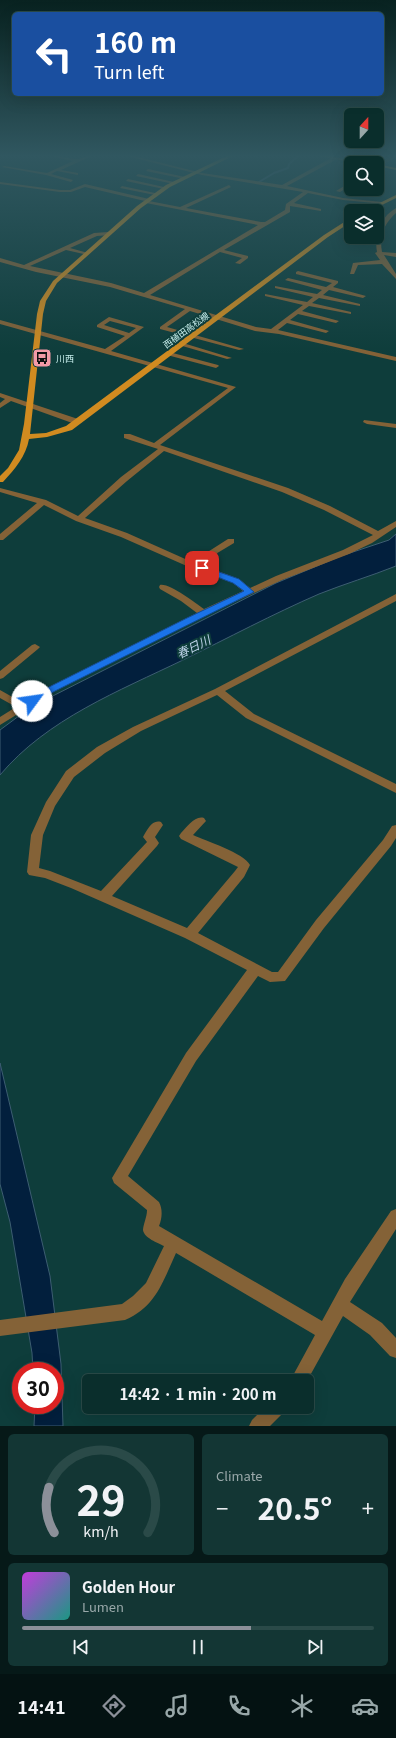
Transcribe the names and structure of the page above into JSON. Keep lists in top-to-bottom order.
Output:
{
  "streets": {
    "main road": ["西植田高松線"]
  },
  "water": ["春日川"],
  "places": {
    "bus stop": ["川西"]
  },
  "north": "top",
  "page": {
    "turn": ["160 m", "Turn left"],
    "limit": "30",
    "trip": "14:42 · 1 min · 200 m",
    "tile": "Climate",
    "heat": ["−", "20.5°", "+"],
    "song": ["Golden Hour", "Lumen"],
    "tabs": "14:41",
    "gauge": ["29", "km/h"]
  }
}
